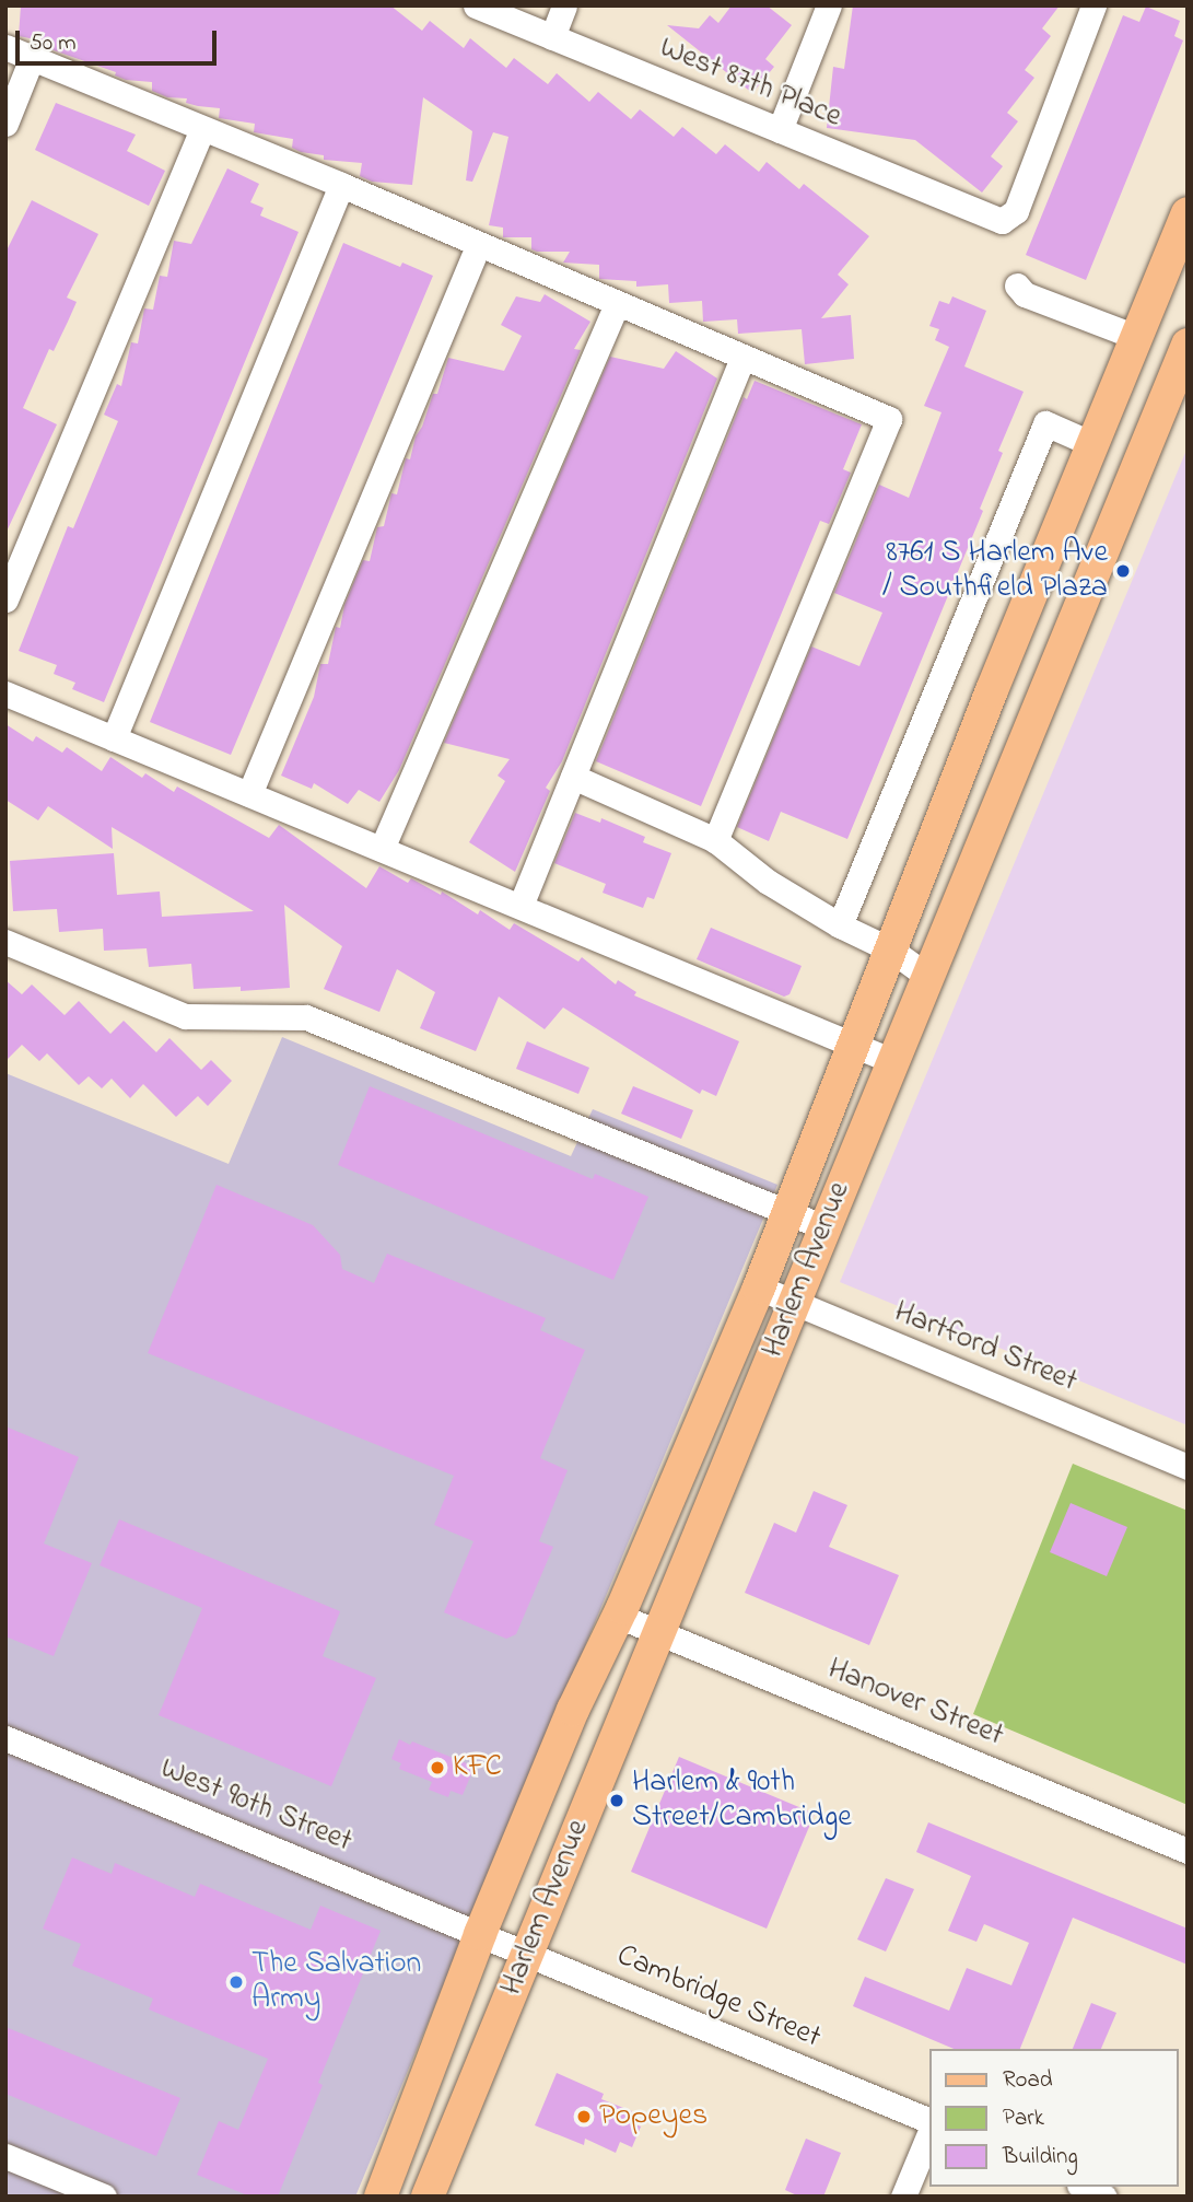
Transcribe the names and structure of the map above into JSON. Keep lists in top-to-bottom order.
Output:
{
  "streets": {
    "main road": ["Harlem Avenue"],
    "street": [
      "West 87th Place",
      "Hartford Street",
      "Hanover Street",
      "West 90th Street",
      "Cambridge Street"
    ]
  },
  "crossings": [
    ["Harlem Avenue", "Hartford Street"],
    ["Harlem Avenue", "Hanover Street"],
    ["Harlem Avenue", "West 90th Street"],
    ["Harlem Avenue", "Cambridge Street"],
    ["West 90th Street", "Cambridge Street"]
  ],
  "places": [
    "8761 S Harlem Ave / Southfield Plaza",
    "KFC",
    "Harlem & 90th Street/Cambridge",
    "The Salvation Army",
    "Popeyes"
  ],
  "legend": ["Road", "Park", "Building"],
  "scale_bar": "50 m"
}
